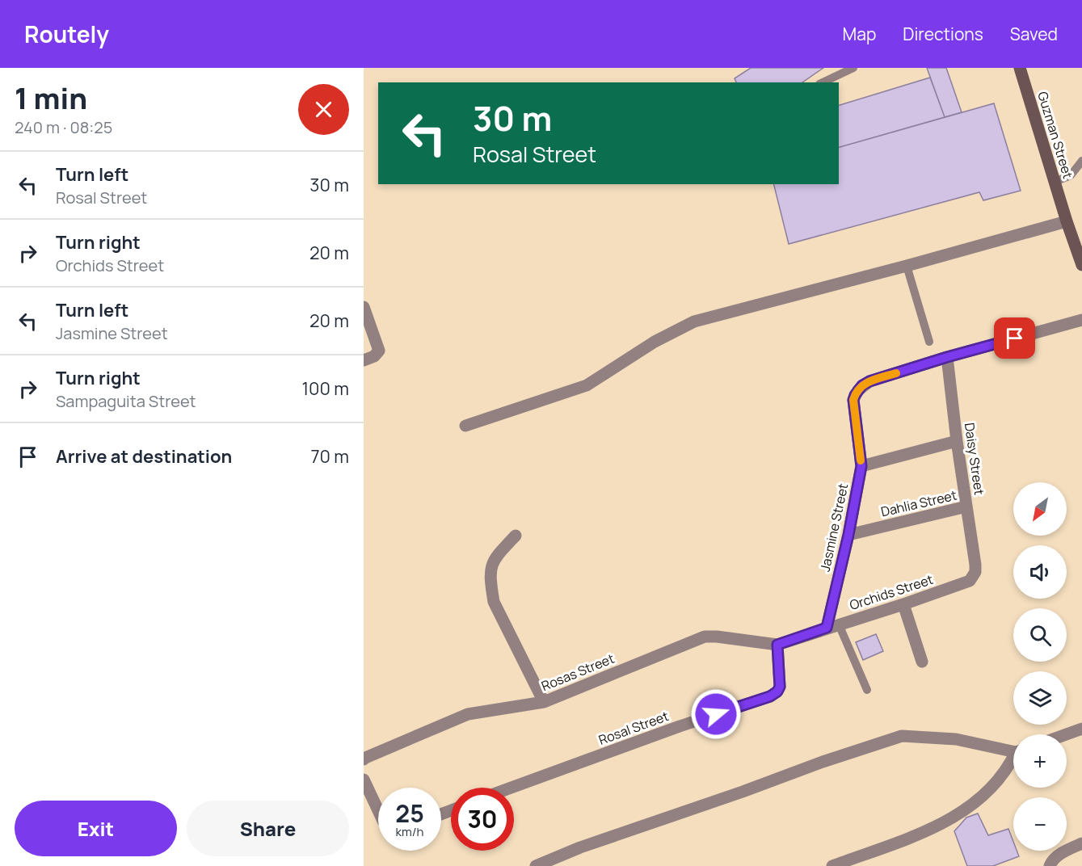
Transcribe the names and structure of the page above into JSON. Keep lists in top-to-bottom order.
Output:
{
  "streets": {
    "main road": ["Guzman Street"],
    "street": [
      "Daisy Street",
      "Dahlia Street",
      "Jasmine Street",
      "Orchids Street",
      "Rosas Street",
      "Rosal Street"
    ]
  },
  "crossings": [
    ["Daisy Street", "Dahlia Street"],
    ["Daisy Street", "Jasmine Street"],
    ["Daisy Street", "Orchids Street"],
    ["Dahlia Street", "Jasmine Street"],
    ["Jasmine Street", "Orchids Street"],
    ["Orchids Street", "Rosas Street"],
    ["Orchids Street", "Rosal Street"],
    ["Rosas Street", "Rosal Street"]
  ],
  "north": "bottom left",
  "page": {
    "header": "Routely",
    "nav": ["Map", "Directions", "Saved"],
    "heading": ["1 min", "240 m · 08:25"],
    "turn": ["30 m", "Rosal Street"],
    "list": [
      {
        "name": "Turn left",
        "note": "Rosal Street",
        "value": "30 m"
      },
      {
        "name": "Turn right",
        "note": "Orchids Street",
        "value": "20 m"
      },
      {
        "name": "Turn left",
        "note": "Jasmine Street",
        "value": "20 m"
      },
      {
        "name": "Turn right",
        "note": "Sampaguita Street",
        "value": "100 m"
      },
      {
        "name": "Arrive at destination",
        "value": "70 m"
      }
    ],
    "map_buttons": ["+", "−"],
    "speed": "25 km/h",
    "limit": "30",
    "buttons": ["Exit", "Share"]
  }
}
